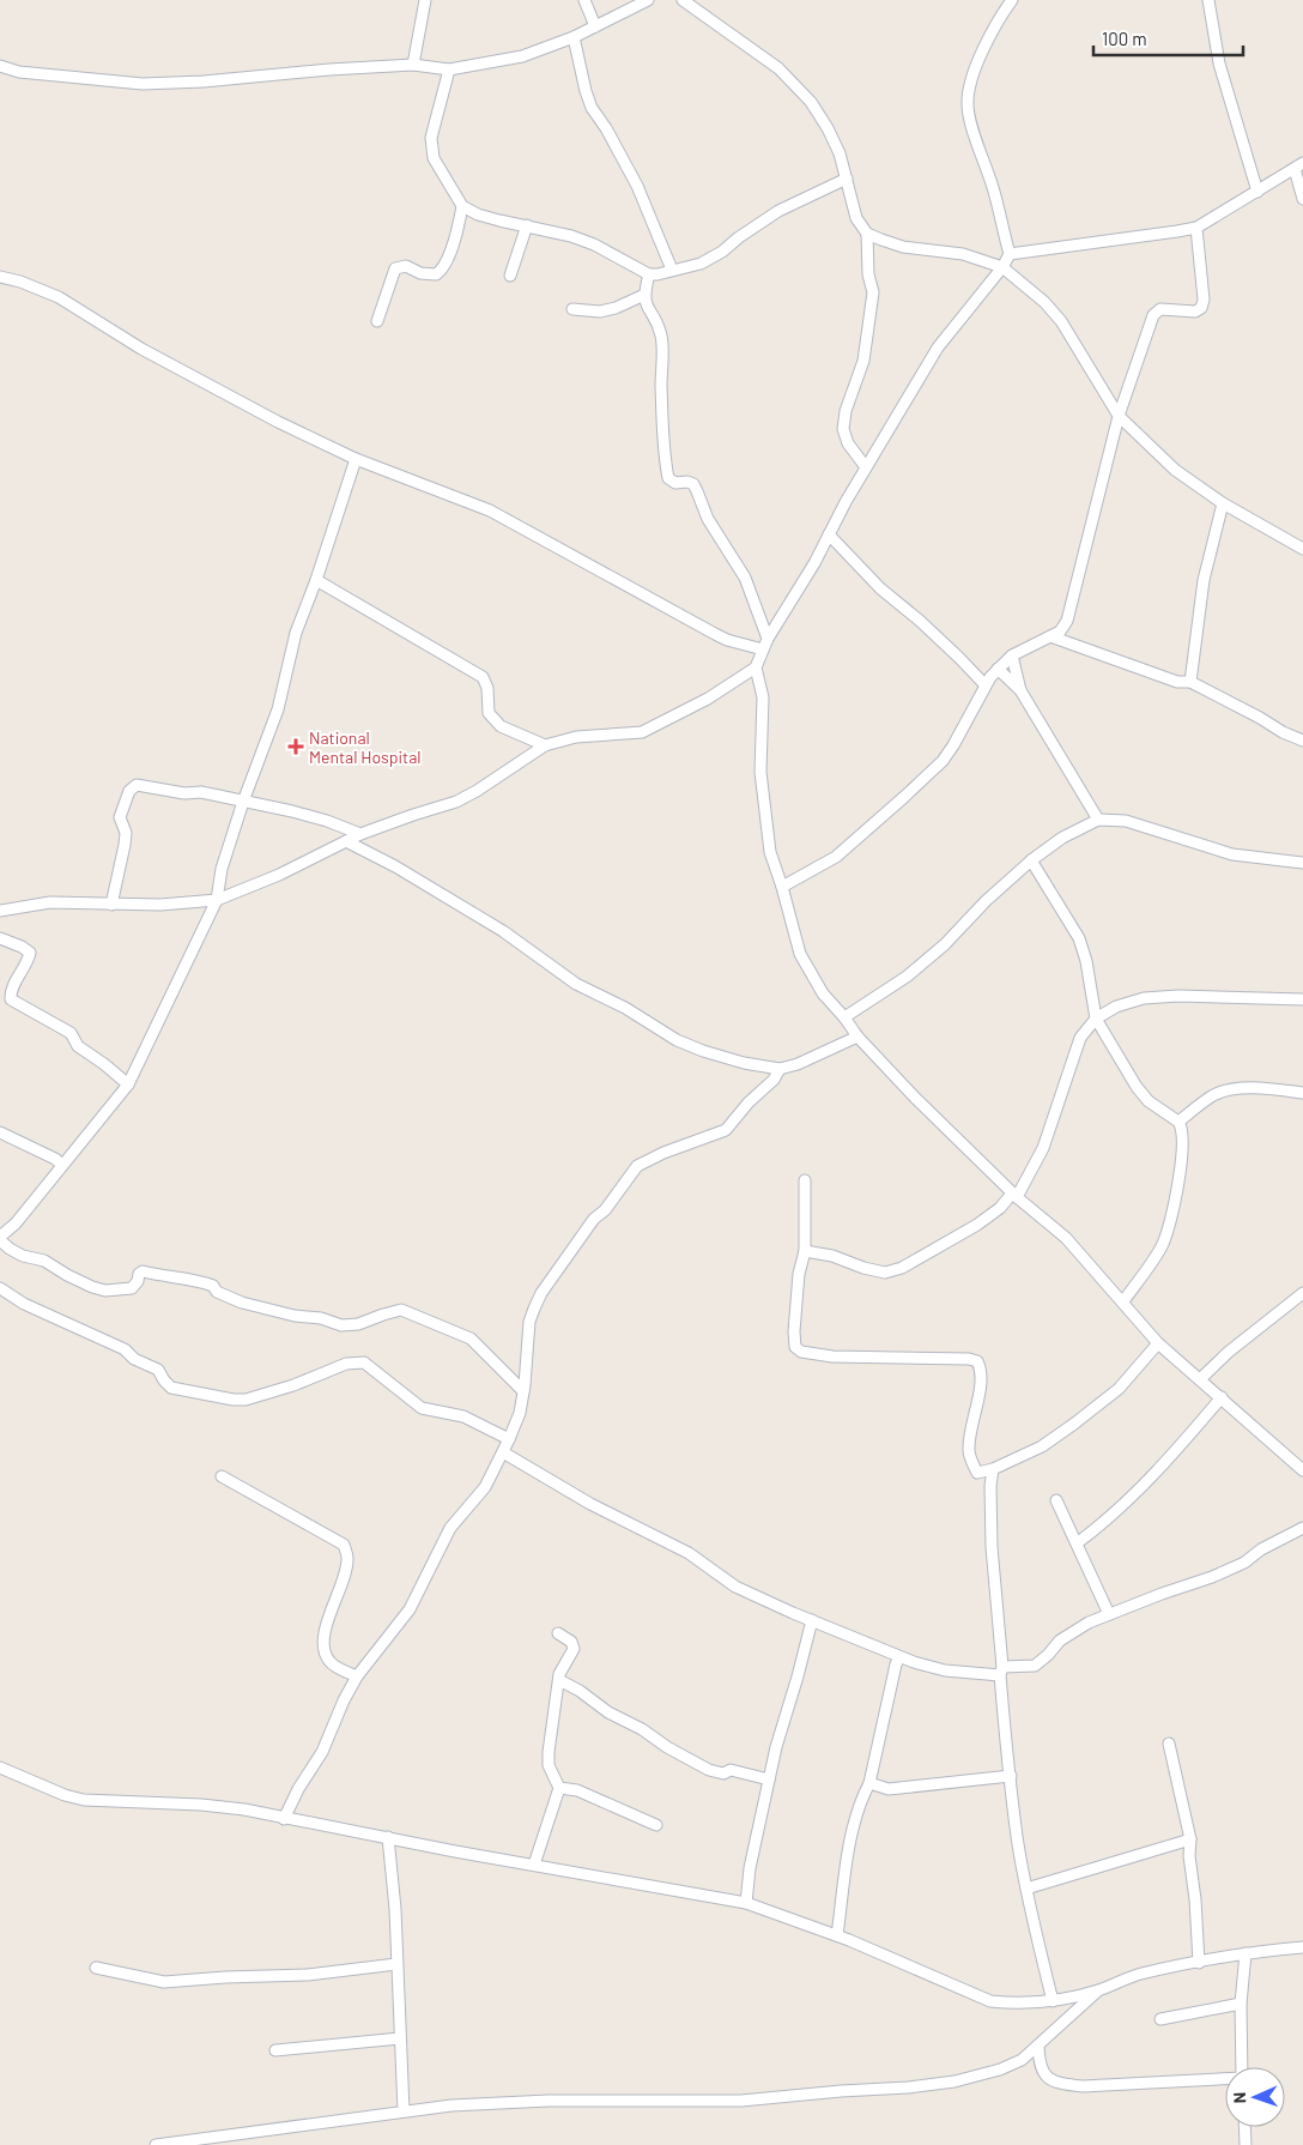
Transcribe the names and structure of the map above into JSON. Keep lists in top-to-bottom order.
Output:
{
  "places": {
    "health": ["National Mental Hospital"]
  },
  "scale_bar": "100 m",
  "north": "left"
}
